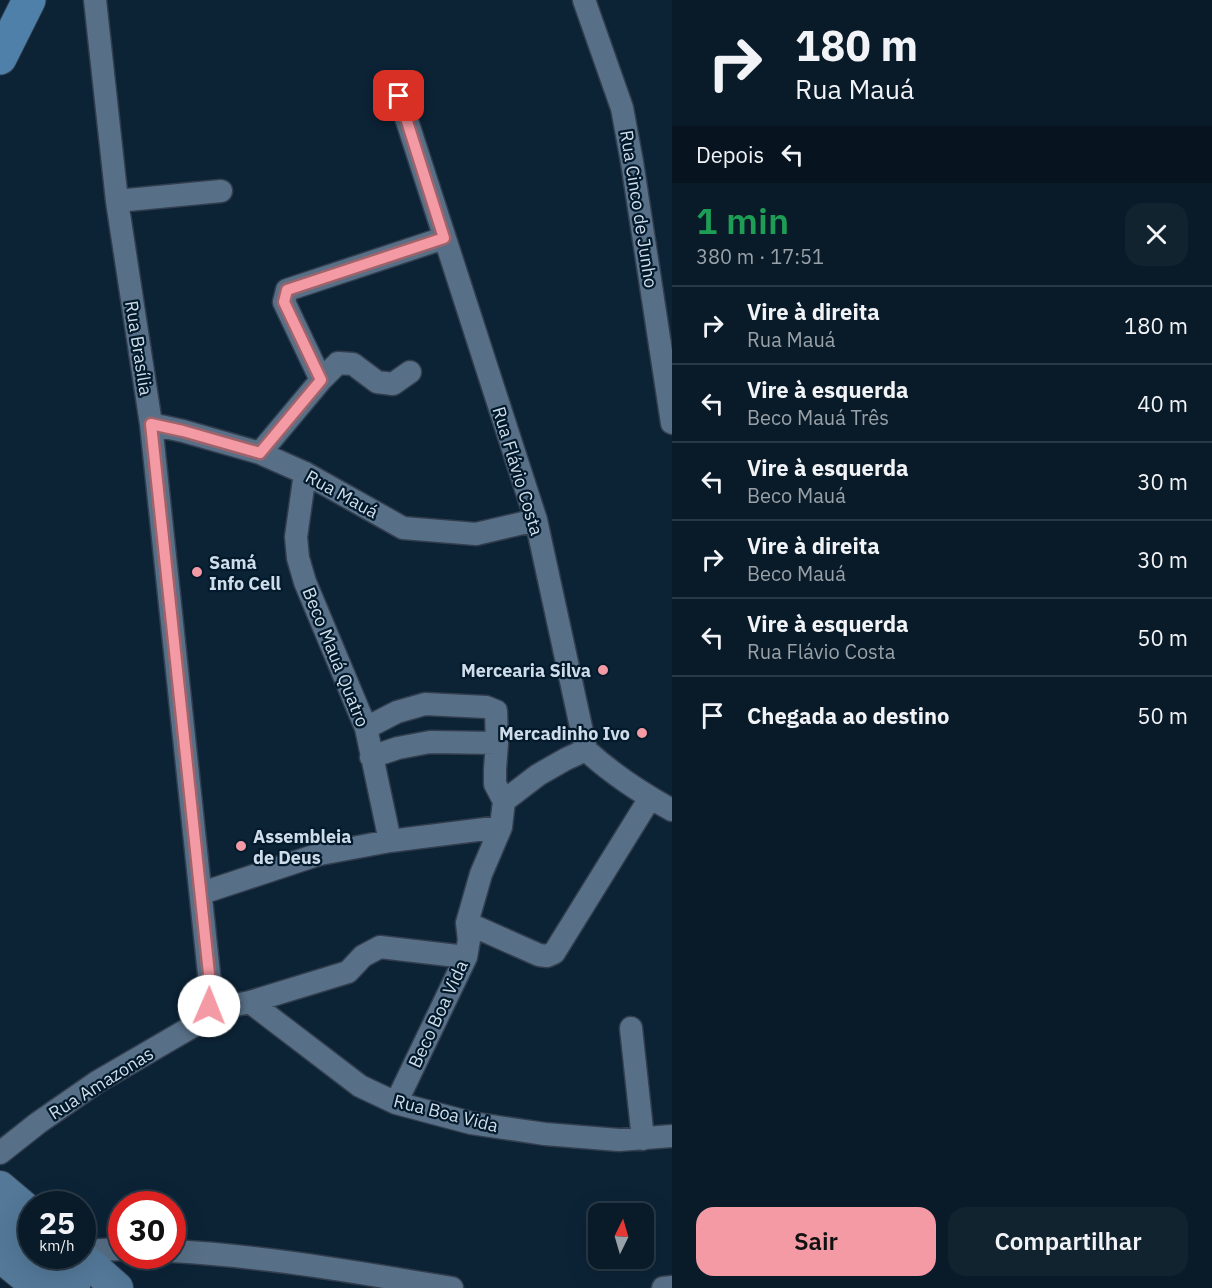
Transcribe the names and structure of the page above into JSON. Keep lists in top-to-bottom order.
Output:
{
  "streets": {
    "street": [
      "Rua Cinco de Junho",
      "Rua Brasília",
      "Rua Flávio Costa",
      "Rua Mauá",
      "Beco Mauá Quatro",
      "Beco Boa Vida",
      "Rua Amazonas",
      "Rua Boa Vida"
    ]
  },
  "crossings": [
    ["Rua Brasília", "Rua Mauá"],
    ["Rua Brasília", "Rua Amazonas"],
    ["Rua Flávio Costa", "Rua Mauá"],
    ["Rua Mauá", "Beco Mauá Quatro"],
    ["Beco Boa Vida", "Rua Amazonas"],
    ["Beco Boa Vida", "Rua Boa Vida"],
    ["Rua Amazonas", "Rua Boa Vida"]
  ],
  "places": [
    "Samá Info Cell",
    "Mercearia Silva",
    "Mercadinho Ivo",
    "Assembleia de Deus"
  ],
  "north": "top",
  "page": {
    "turn": ["180 m", "Rua Mauá"],
    "then": "Depois",
    "heading": ["1 min", "380 m · 17:51"],
    "list": [
      {
        "name": "Vire à direita",
        "note": "Rua Mauá",
        "value": "180 m"
      },
      {
        "name": "Vire à esquerda",
        "note": "Beco Mauá Três",
        "value": "40 m"
      },
      {
        "name": "Vire à esquerda",
        "note": "Beco Mauá",
        "value": "30 m"
      },
      {
        "name": "Vire à direita",
        "note": "Beco Mauá",
        "value": "30 m"
      },
      {
        "name": "Vire à esquerda",
        "note": "Rua Flávio Costa",
        "value": "50 m"
      },
      {
        "name": "Chegada ao destino",
        "value": "50 m"
      }
    ],
    "speed": "25 km/h",
    "limit": "30",
    "buttons": ["Sair", "Compartilhar"]
  }
}
